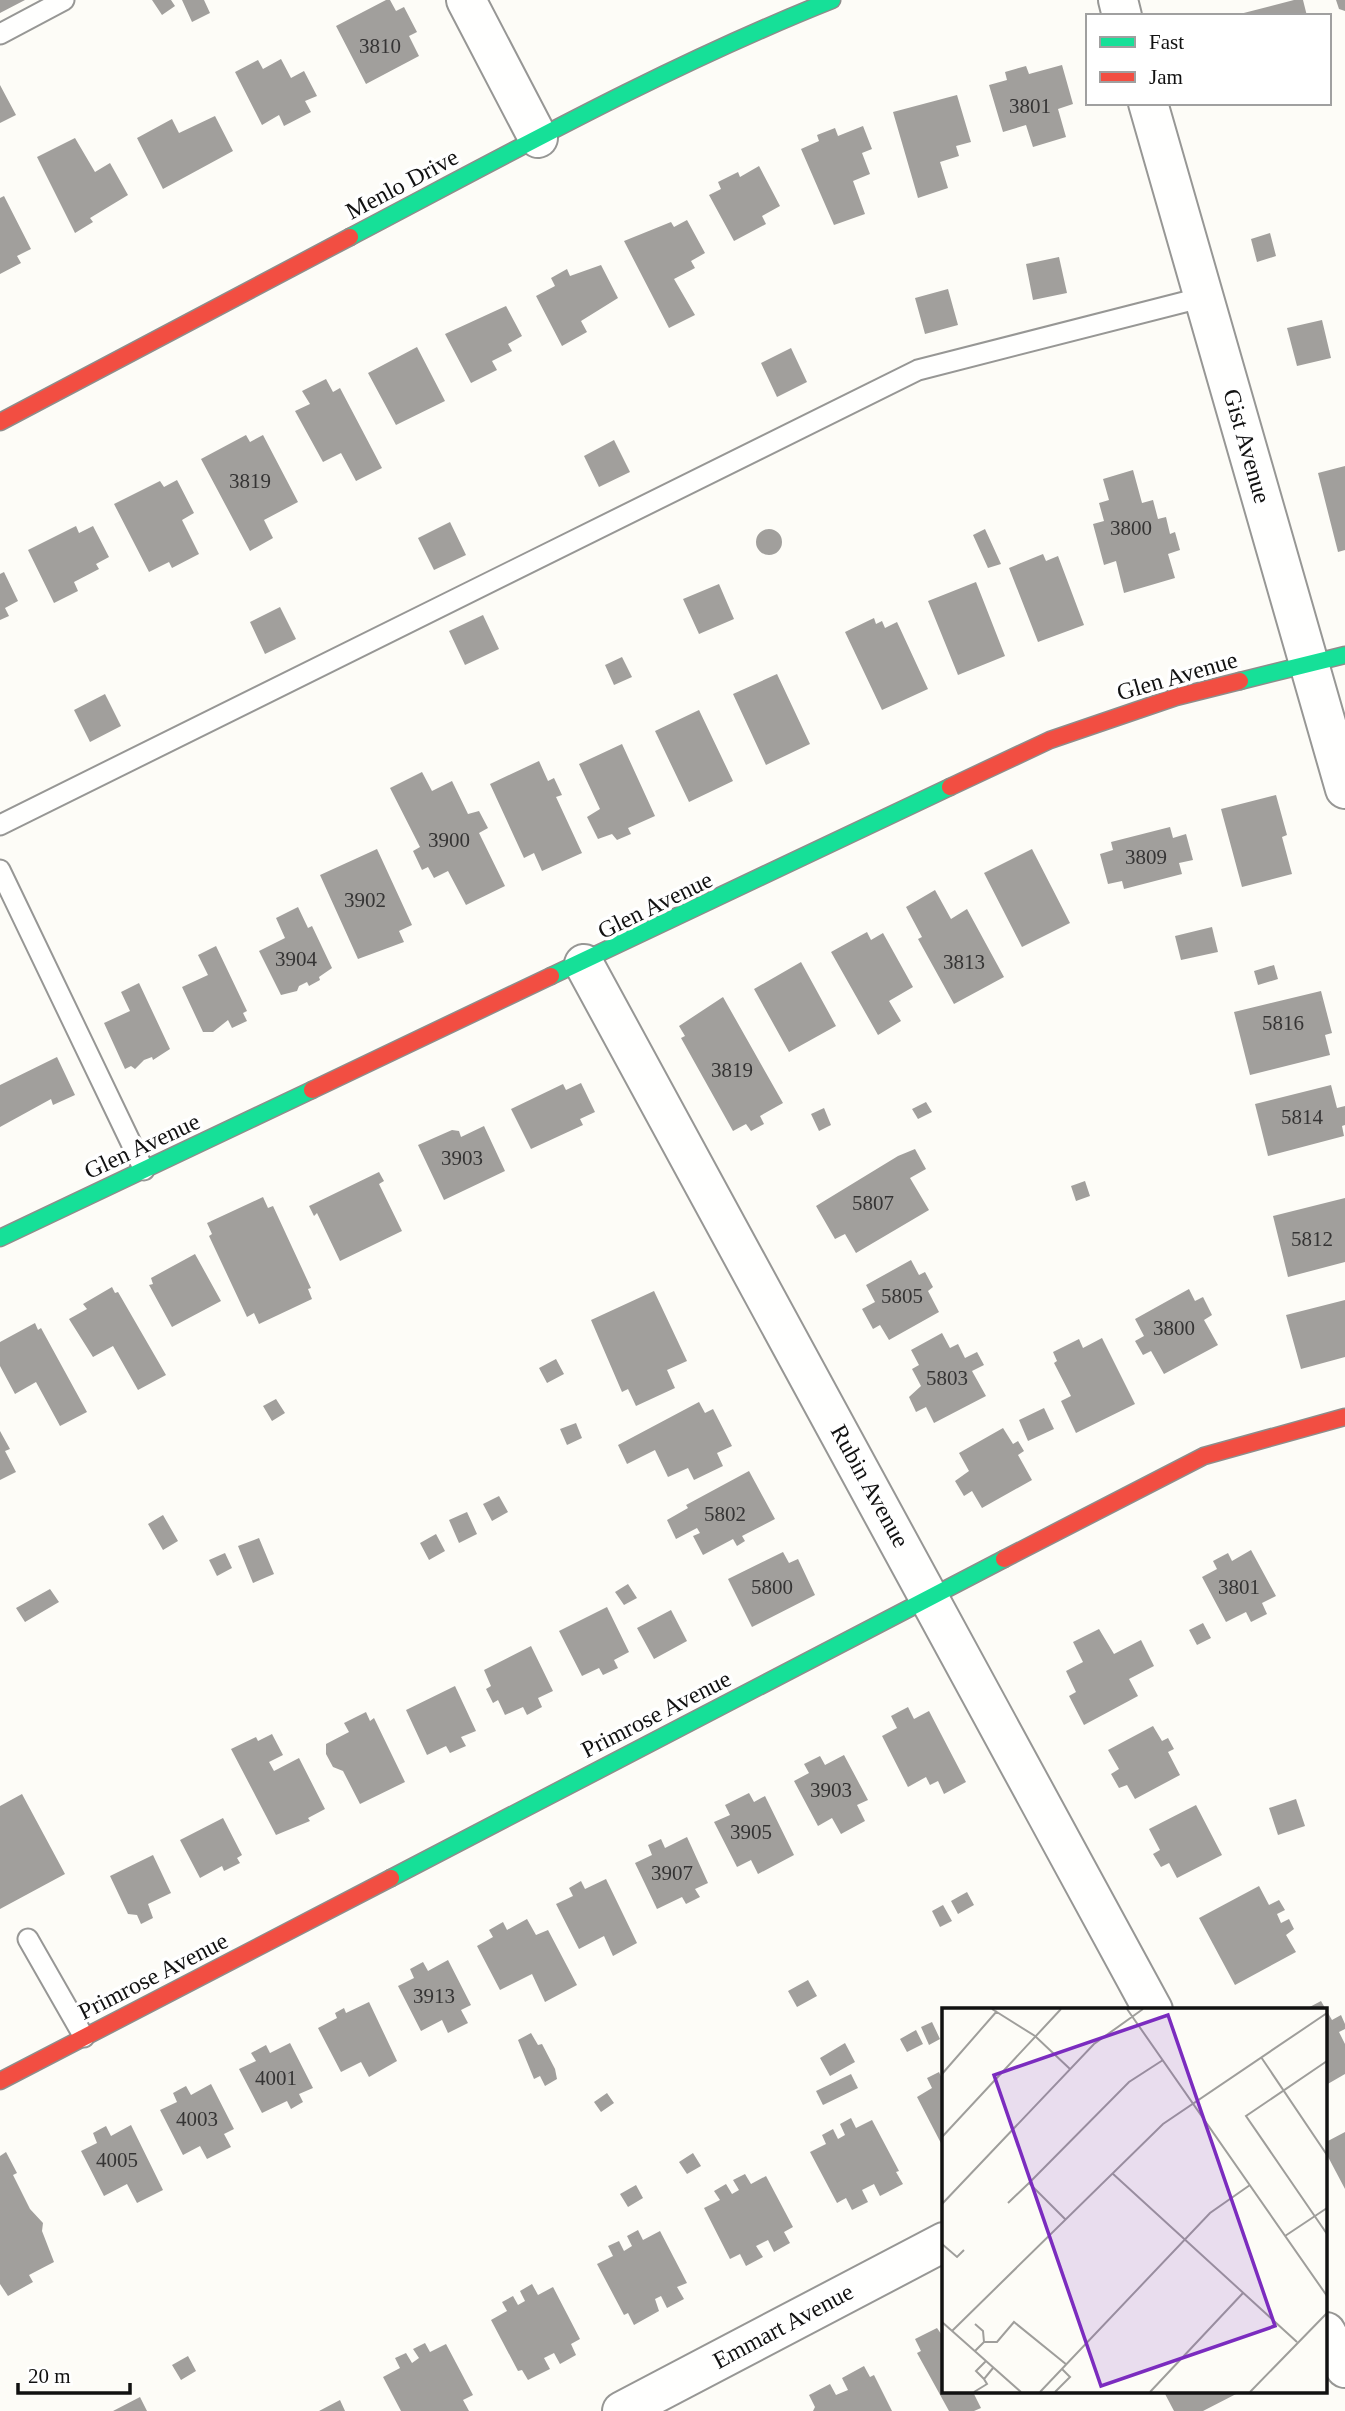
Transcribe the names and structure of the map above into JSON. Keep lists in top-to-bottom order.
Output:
{
  "streets": {
    "street": [
      "Menlo Drive",
      "Gist Avenue",
      "Glen Avenue",
      "Rubin Avenue",
      "Primrose Avenue",
      "Emmart Avenue"
    ]
  },
  "crossings": [
    ["Gist Avenue", "Glen Avenue"],
    ["Glen Avenue", "Rubin Avenue"],
    ["Rubin Avenue", "Primrose Avenue"]
  ],
  "house_numbers": [
    "3810",
    "3801",
    "3819",
    "3800",
    "3900",
    "3809",
    "3902",
    "3904",
    "3813",
    "5816",
    "3819",
    "5814",
    "3903",
    "5807",
    "5812",
    "5805",
    "3800",
    "5803",
    "5802",
    "5800",
    "3801",
    "3903",
    "3905",
    "3907",
    "3913",
    "4001",
    "4003",
    "4005"
  ],
  "legend": ["Fast", "Jam"],
  "scale_bar": "20 m"
}
